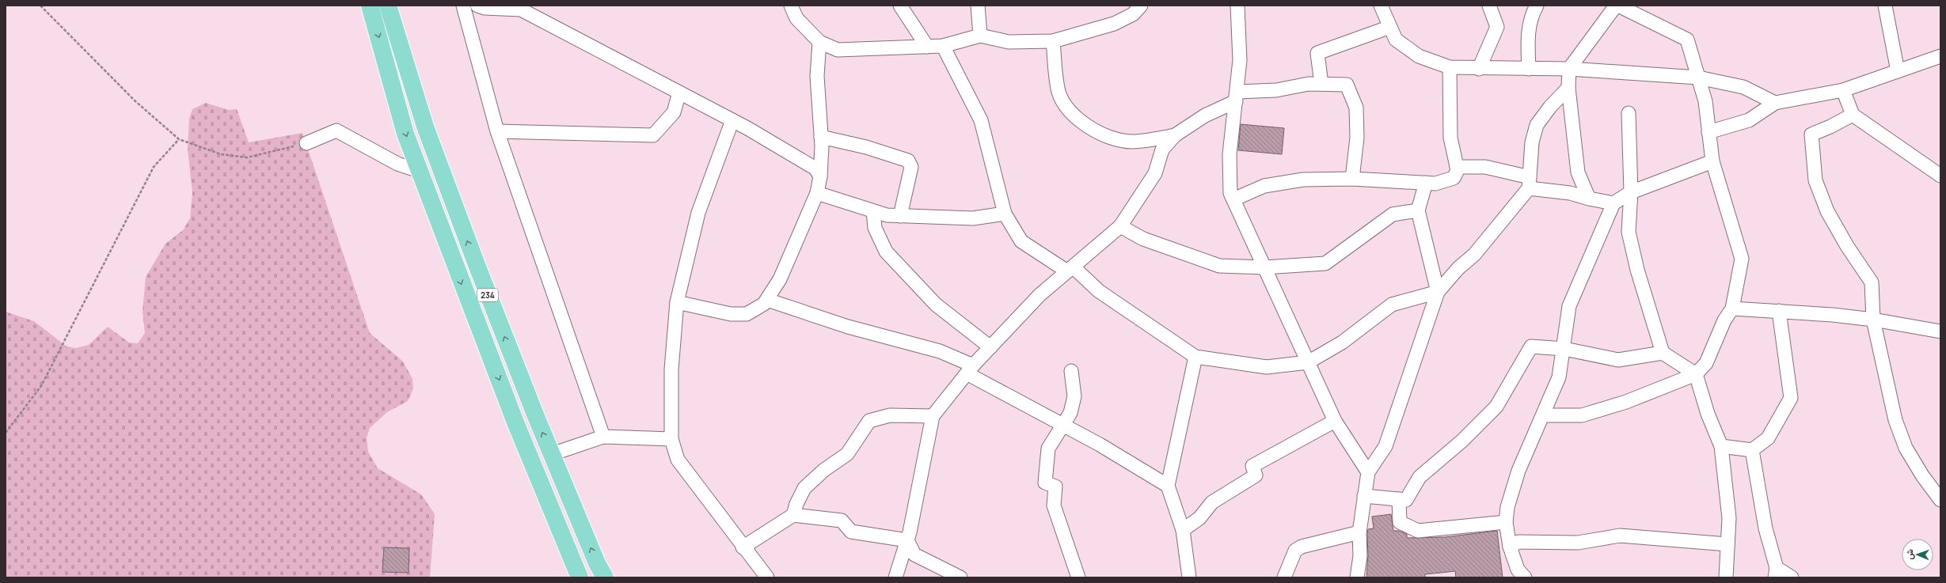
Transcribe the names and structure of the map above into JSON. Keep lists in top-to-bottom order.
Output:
{
  "streets": {
    "main road": ["234"]
  },
  "north": "left"
}
